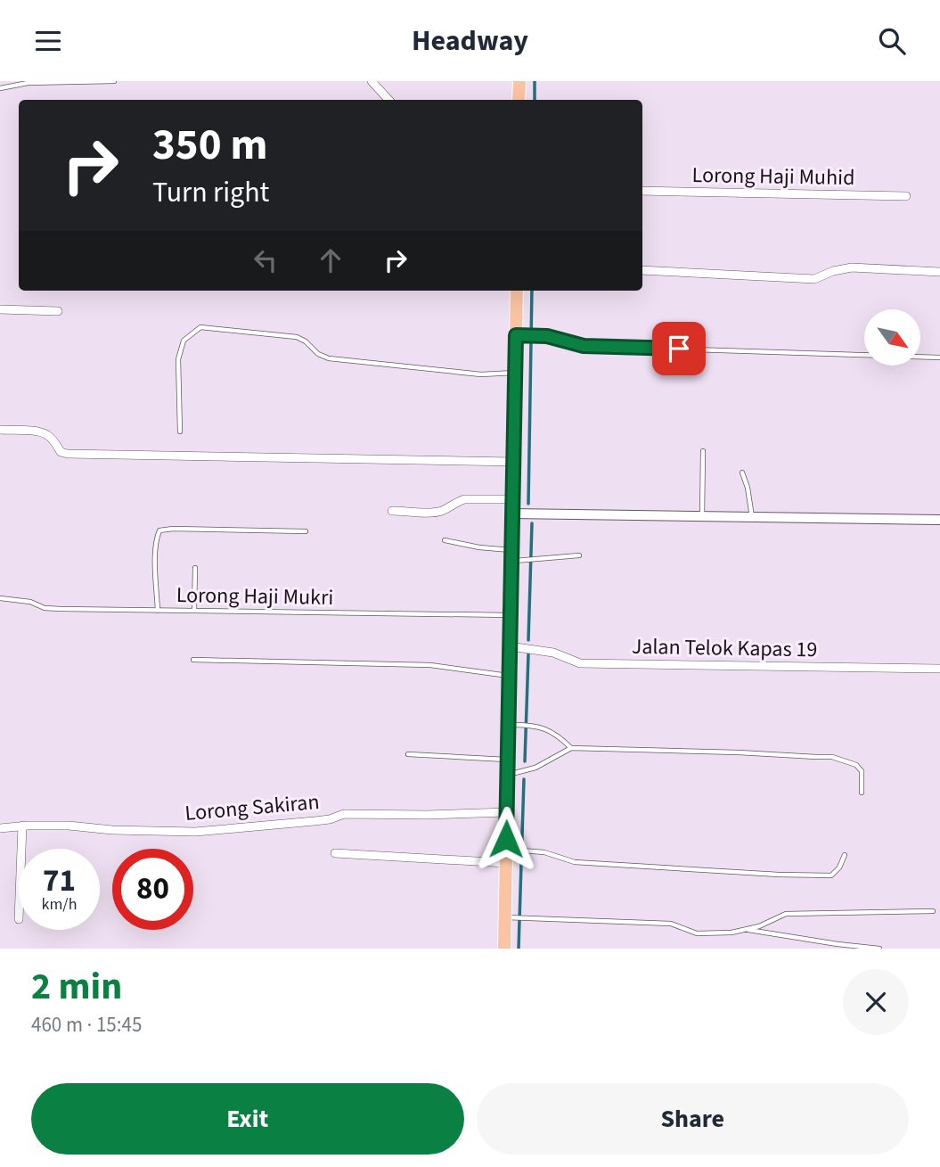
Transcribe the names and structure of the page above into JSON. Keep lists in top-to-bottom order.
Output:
{
  "streets": {
    "street": ["Lorong Haji Muhid", "Jalan Telok Kapas 19", "Lorong Sakiran"],
    "lane": ["Lorong Haji Mukri"]
  },
  "north": "bottom right",
  "page": {
    "header": "Headway",
    "turn": ["350 m", "Turn right"],
    "speed": "71 km/h",
    "limit": "80",
    "heading": ["2 min", "460 m · 15:45"],
    "buttons": ["Exit", "Share"]
  }
}
